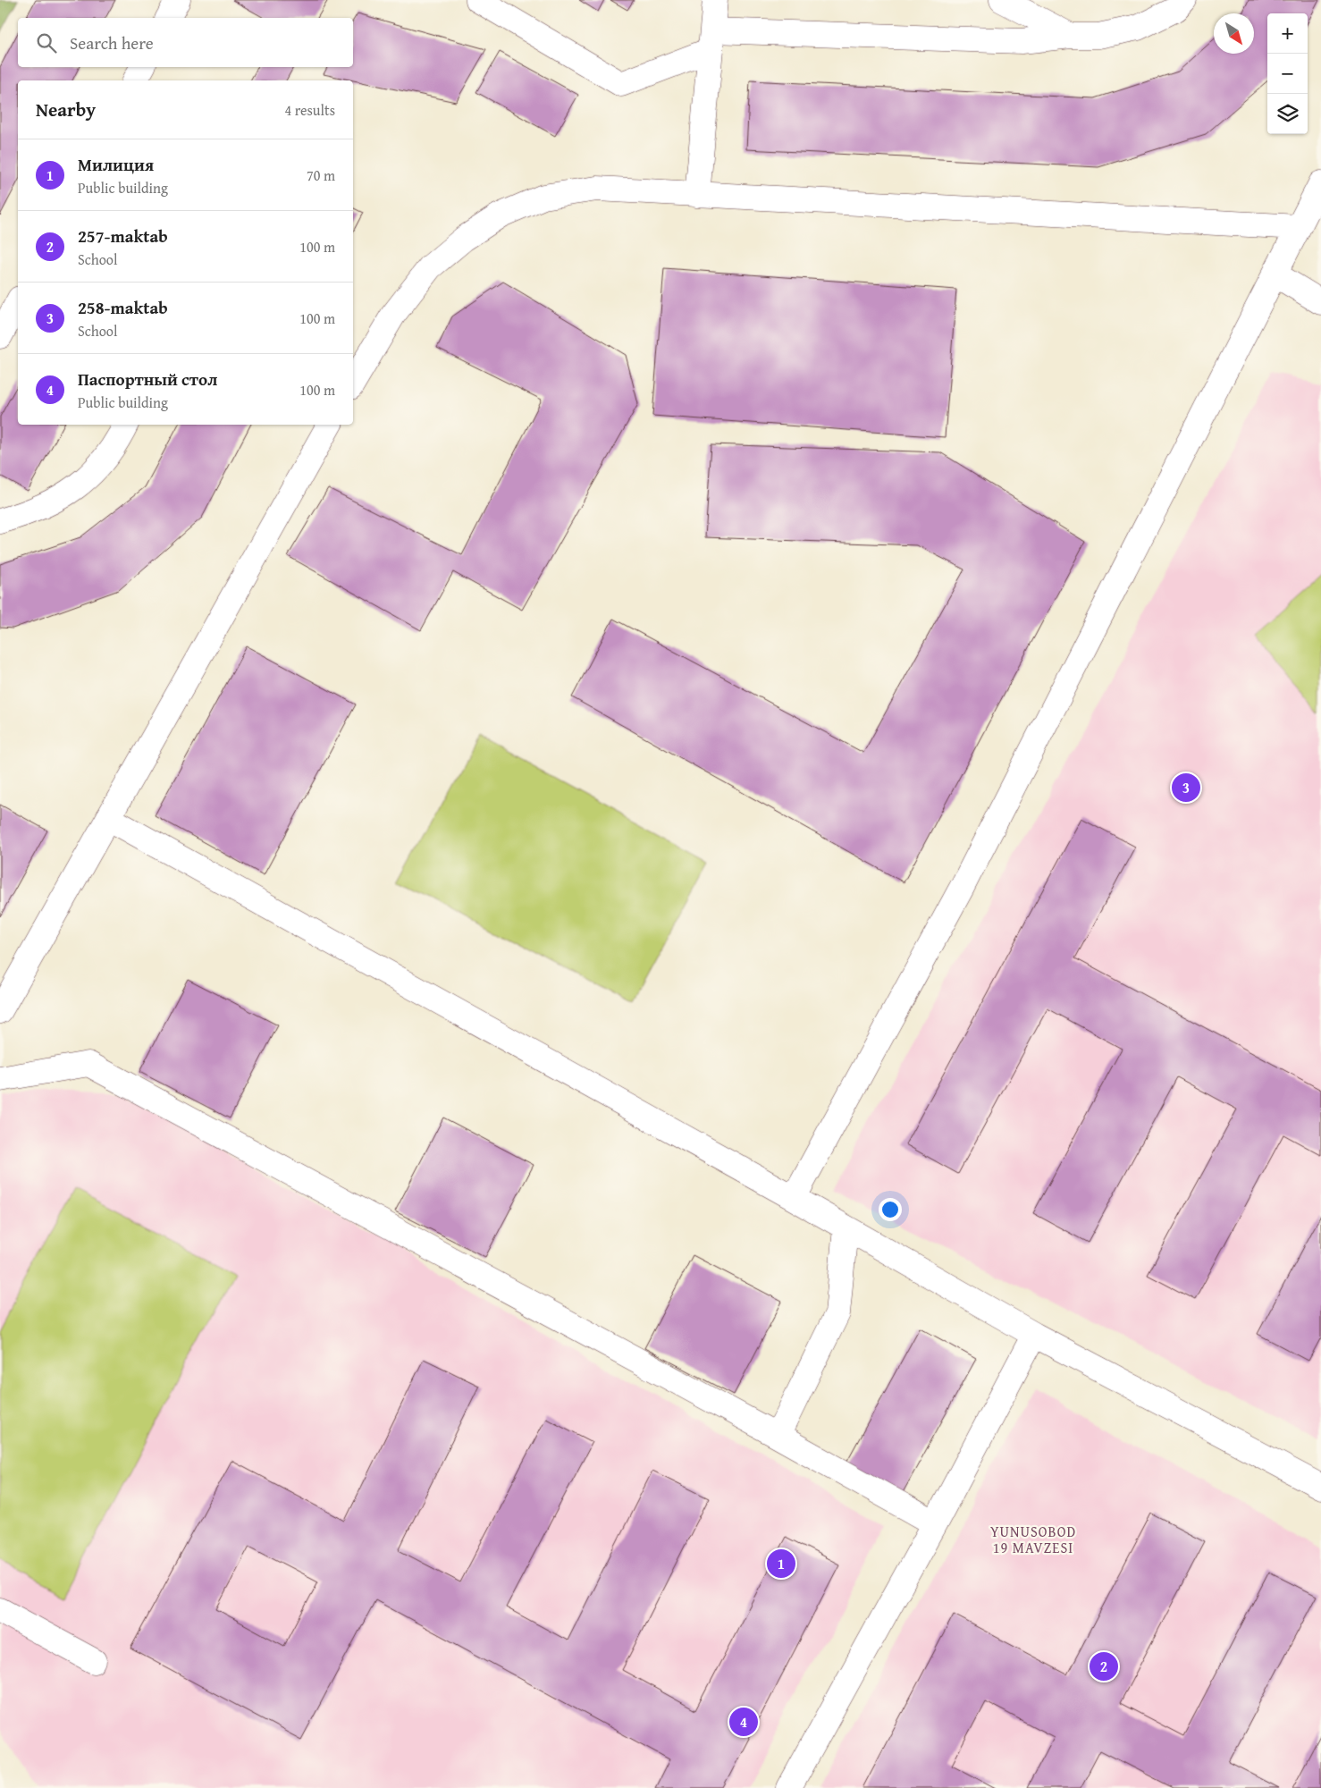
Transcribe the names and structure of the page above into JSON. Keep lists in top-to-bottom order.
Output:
{
  "districts": ["YUNUSOBOD 19 MAVZESI"],
  "north": "bottom right",
  "page": {
    "map_buttons": ["+", "−"],
    "search": "Search here",
    "heading": ["Nearby", "4 results"],
    "list": [
      {
        "mark": "1",
        "name": "Милиция",
        "note": "Public building",
        "value": "70 m"
      },
      {
        "mark": "2",
        "name": "257-maktab",
        "note": "School",
        "value": "100 m"
      },
      {
        "mark": "3",
        "name": "258-maktab",
        "note": "School",
        "value": "100 m"
      },
      {
        "mark": "4",
        "name": "Паспортный стол",
        "note": "Public building",
        "value": "100 m"
      }
    ],
    "pins": [
      "3",
      "1",
      "2",
      "4"
    ]
  }
}
